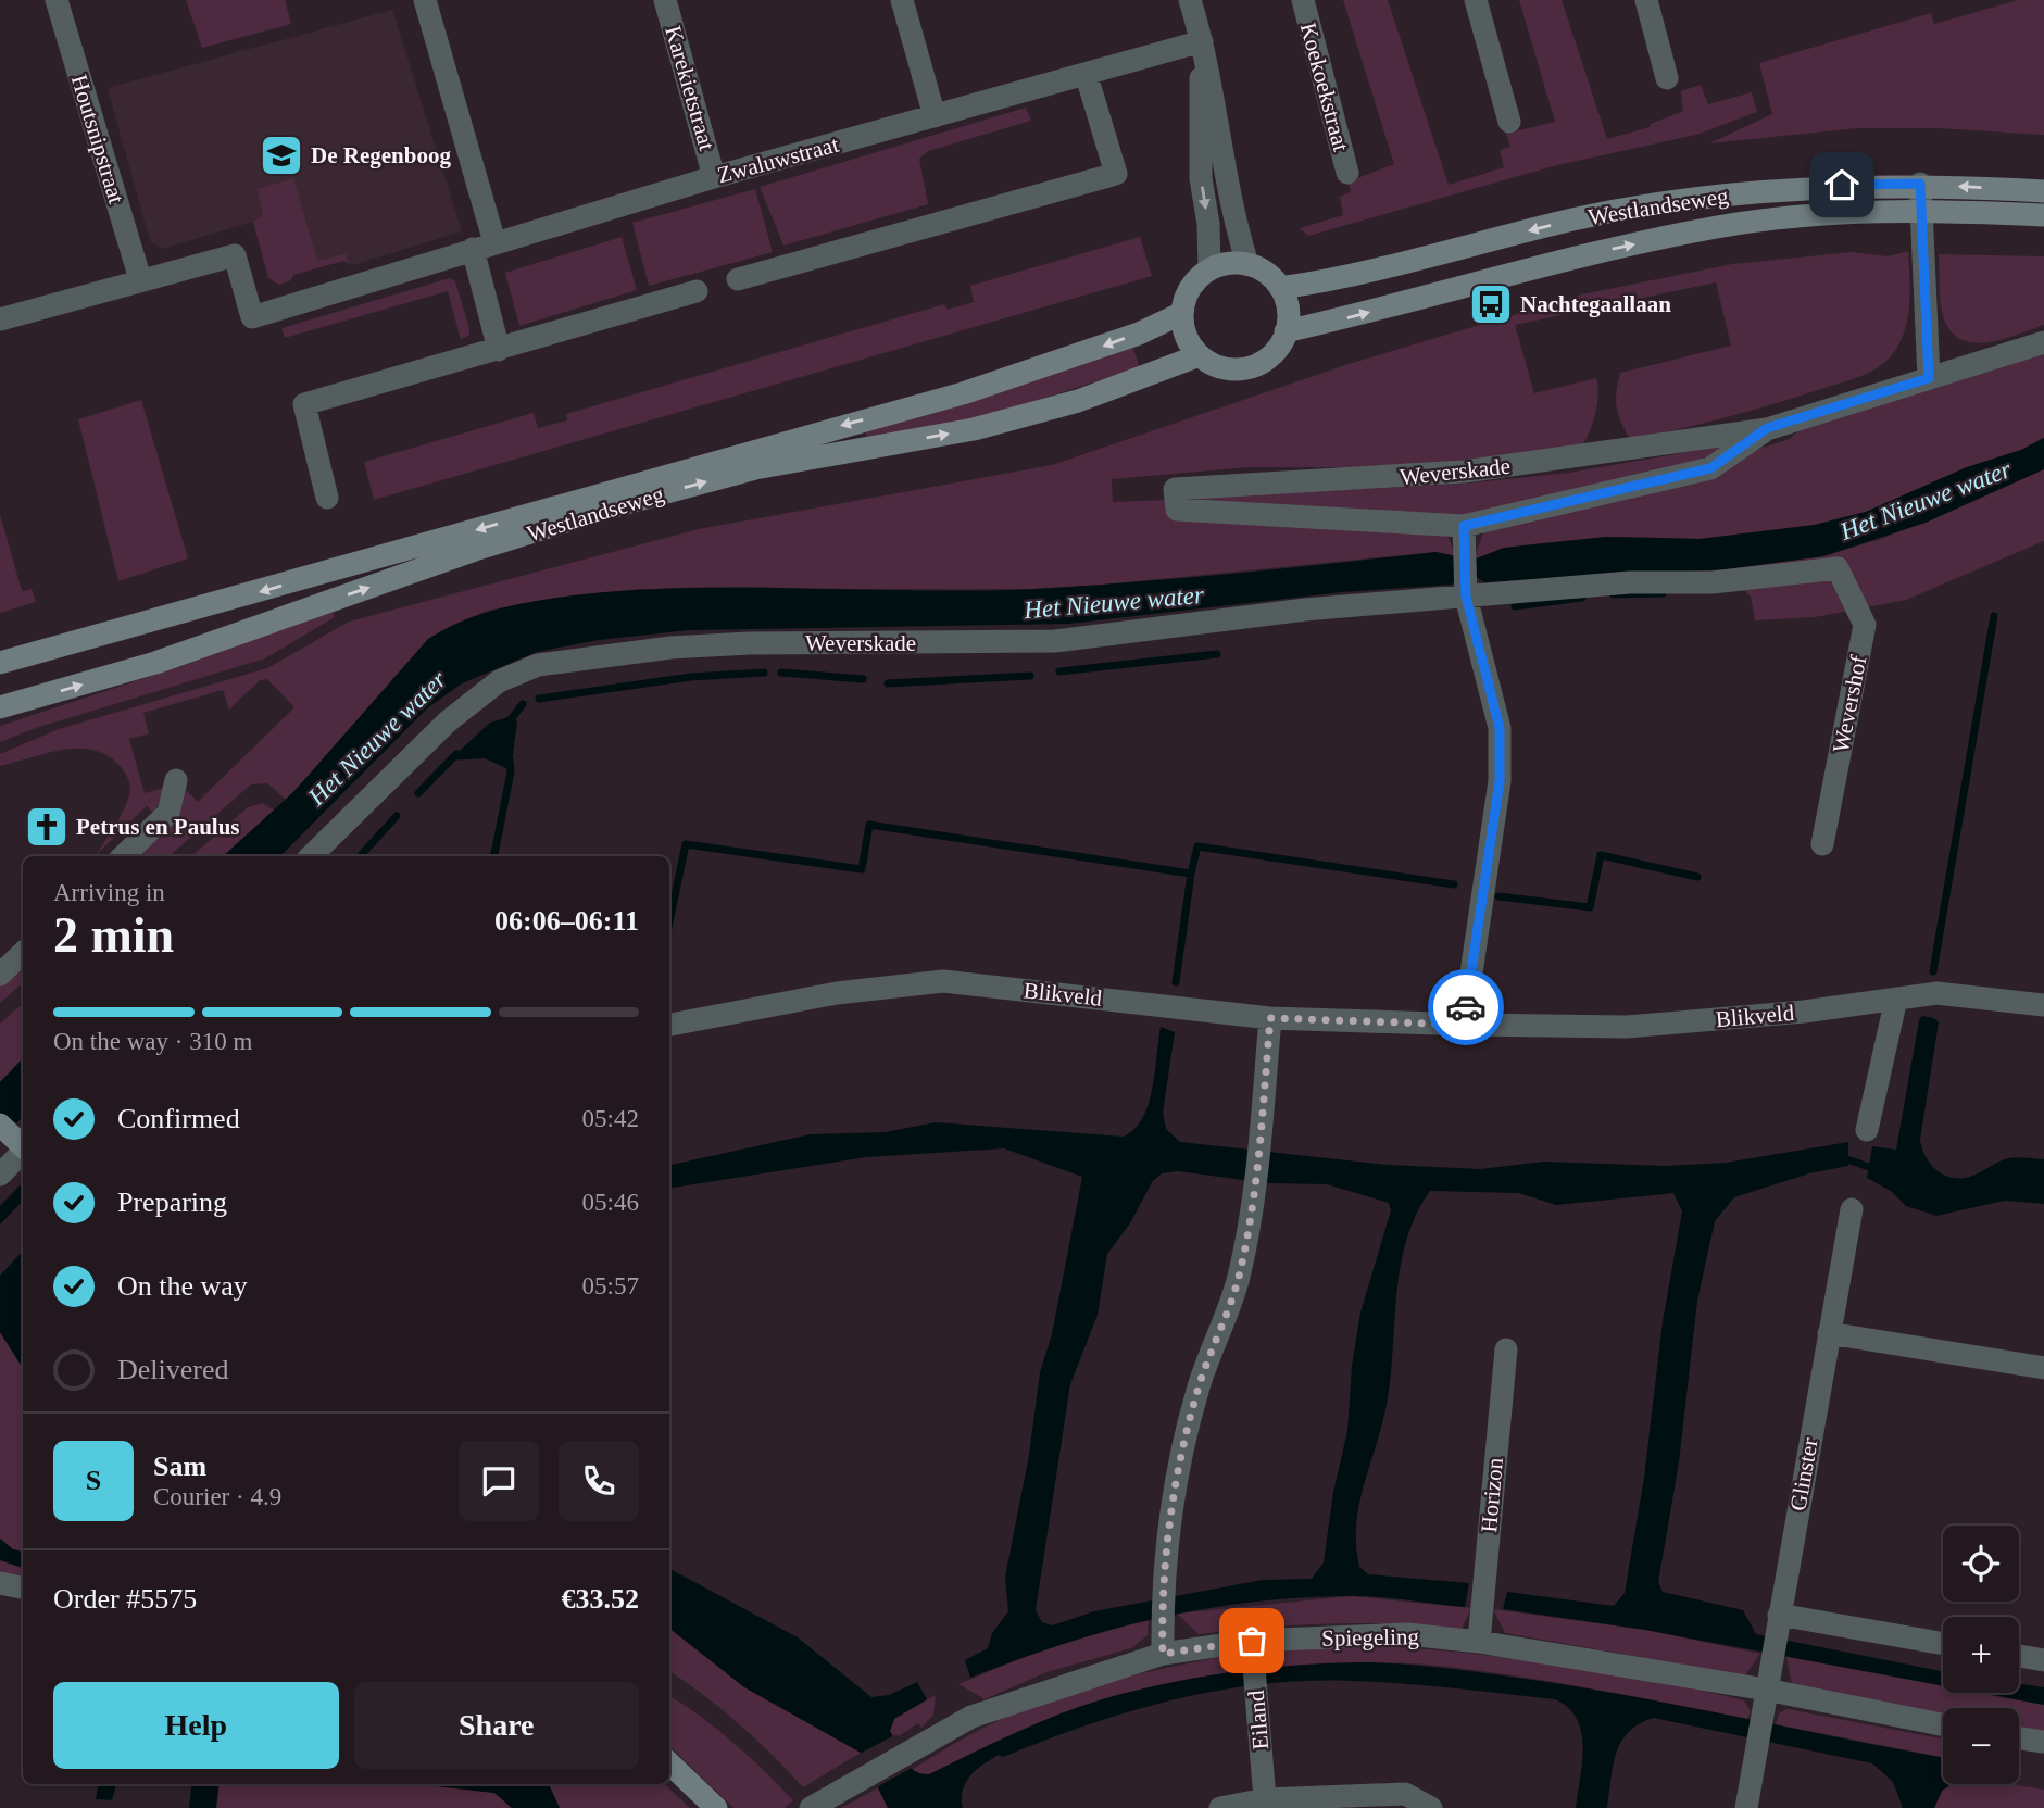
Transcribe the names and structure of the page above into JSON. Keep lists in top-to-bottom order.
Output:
{
  "streets": {
    "main road": ["Westlandseweg"],
    "street": [
      "Koekoekstraat",
      "Karekietstraat",
      "Houtsnipstraat",
      "Zwaluwstraat",
      "Weverskade",
      "Wevershof",
      "Blikveld",
      "Glinster",
      "Horizon",
      "Spiegeling",
      "Eiland"
    ]
  },
  "crossings": [
    ["Karekietstraat", "Zwaluwstraat"],
    ["Houtsnipstraat", "Zwaluwstraat"],
    ["Weverskade", "Wevershof"],
    ["Glinster", "Spiegeling"],
    ["Horizon", "Spiegeling"],
    ["Spiegeling", "Eiland"]
  ],
  "water": ["Het Nieuwe water"],
  "places": {
    "school or university": ["De Regenboog"],
    "bus stop": ["Nachtegaallaan"],
    "church": ["Petrus en Paulus"]
  },
  "page": {
    "heading": ["2 min", "Arriving in", "06:06–06:11"],
    "panel": [
      "Sam",
      "Courier · 4.9",
      "Order #5575",
      "€33.52"
    ],
    "bar": "On the way · 310 m",
    "list": [
      ["Confirmed", "05:42"],
      ["Preparing", "05:46"],
      ["On the way", "05:57"],
      "Delivered"
    ],
    "round": "S",
    "map_buttons": ["+", "−"],
    "buttons": ["Help", "Share"]
  }
}
